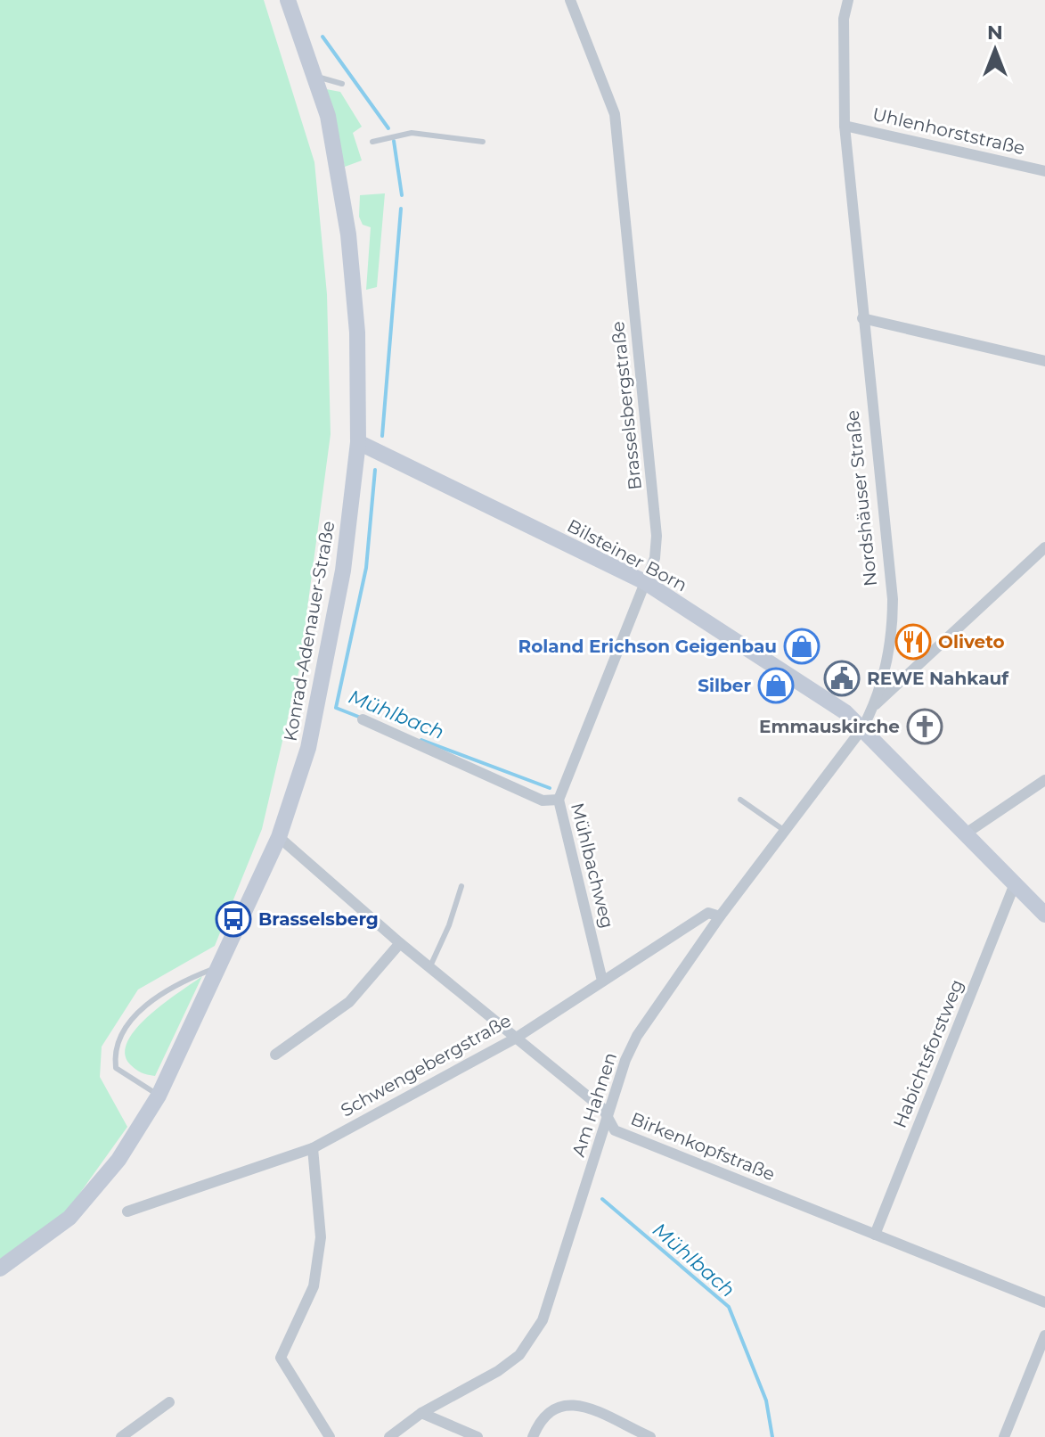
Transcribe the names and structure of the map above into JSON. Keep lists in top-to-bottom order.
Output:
{
  "streets": {
    "main road": ["Bilsteiner Born", "Konrad-Adenauer-Straße"],
    "street": [
      "Uhlenhorststraße",
      "Brasselsbergstraße",
      "Nordshäuser Straße",
      "Mühlbachweg",
      "Habichtsforstweg",
      "Schwengebergstraße",
      "Am Hahnen",
      "Birkenkopfstraße"
    ]
  },
  "crossings": [
    ["Uhlenhorststraße", "Nordshäuser Straße"],
    ["Brasselsbergstraße", "Bilsteiner Born"],
    ["Brasselsbergstraße", "Mühlbachweg"],
    ["Nordshäuser Straße", "Bilsteiner Born"],
    ["Nordshäuser Straße", "Am Hahnen"],
    ["Bilsteiner Born", "Konrad-Adenauer-Straße"],
    ["Bilsteiner Born", "Am Hahnen"],
    ["Konrad-Adenauer-Straße", "Birkenkopfstraße"],
    ["Mühlbachweg", "Schwengebergstraße"],
    ["Habichtsforstweg", "Birkenkopfstraße"],
    ["Schwengebergstraße", "Am Hahnen"],
    ["Schwengebergstraße", "Birkenkopfstraße"],
    ["Am Hahnen", "Birkenkopfstraße"]
  ],
  "water": ["Mühlbach"],
  "places": {
    "restaurant": ["Oliveto"],
    "shop": ["Roland Erichson Geigenbau", "Silber"],
    "public building": ["REWE Nahkauf"],
    "church": ["Emmauskirche"],
    "bus stop": ["Brasselsberg"]
  },
  "north": "top"
}
